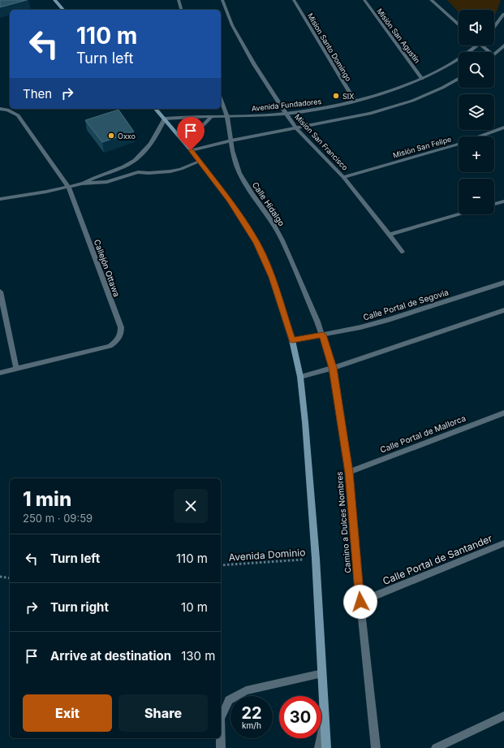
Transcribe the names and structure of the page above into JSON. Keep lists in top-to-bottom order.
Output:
{
  "streets": {
    "street": [
      "Misión San Agustín",
      "Mision Santo Domingo",
      "Avenida Fundadores",
      "Mision San Francisco",
      "Misión San Felipe",
      "Calle Hidalgo",
      "Callejón Ottawa",
      "Calle Portal de Segovia",
      "Calle Portal de Mallorca",
      "Camino a Dulces Nombres",
      "Calle Portal de Santander"
    ],
    "path": ["Avenida Dominio"]
  },
  "crossings": [
    ["Misión San Agustín", "Avenida Fundadores"],
    ["Mision Santo Domingo", "Avenida Fundadores"],
    ["Avenida Fundadores", "Mision San Francisco"],
    ["Avenida Fundadores", "Calle Hidalgo"],
    ["Mision San Francisco", "Misión San Felipe"],
    ["Calle Hidalgo", "Calle Portal de Segovia"],
    ["Calle Hidalgo", "Camino a Dulces Nombres"],
    ["Calle Portal de Segovia", "Camino a Dulces Nombres"],
    ["Calle Portal de Mallorca", "Camino a Dulces Nombres"],
    ["Camino a Dulces Nombres", "Calle Portal de Santander"]
  ],
  "places": ["SIX", "Oxxo"],
  "page": {
    "map_buttons": ["+", "−"],
    "turn": ["110 m", "Turn left"],
    "then": "Then",
    "heading": ["1 min", "250 m · 09:59"],
    "list": [
      {
        "name": "Turn left",
        "value": "110 m"
      },
      {
        "name": "Turn right",
        "value": "10 m"
      },
      {
        "name": "Arrive at destination",
        "value": "130 m"
      }
    ],
    "buttons": ["Exit", "Share"],
    "speed": "22 km/h",
    "limit": "30"
  }
}
